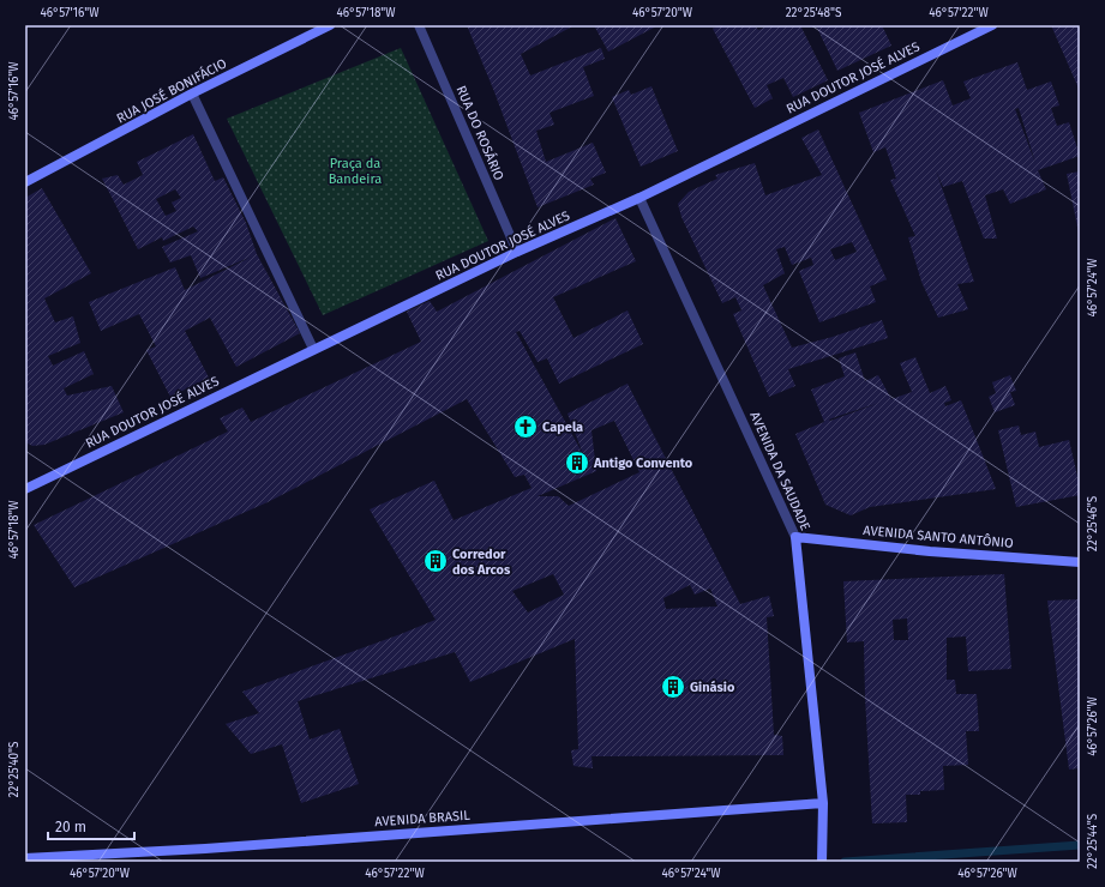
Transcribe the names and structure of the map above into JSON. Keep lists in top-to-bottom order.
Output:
{
  "streets": {
    "street": [
      "RUA DOUTOR JOSÉ ALVES",
      "RUA JOSÉ BONIFÁCIO",
      "RUA DO ROSÁRIO",
      "AVENIDA DA SAUDADE",
      "AVENIDA SANTO ANTÔNIO",
      "AVENIDA BRASIL"
    ]
  },
  "crossings": [
    ["RUA DOUTOR JOSÉ ALVES", "RUA DO ROSÁRIO"],
    ["RUA DOUTOR JOSÉ ALVES", "AVENIDA DA SAUDADE"],
    ["AVENIDA DA SAUDADE", "AVENIDA SANTO ANTÔNIO"],
    ["AVENIDA DA SAUDADE", "AVENIDA BRASIL"]
  ],
  "parks": ["Praça da Bandeira"],
  "places": {
    "church": ["Capela"],
    "building": ["Antigo Convento", "Corredor dos Arcos", "Ginásio"]
  },
  "scale_bar": "20 m",
  "coordinates": [
    "46°57'16\"W",
    "46°57'18\"W",
    "46°57'20\"W",
    "22°25'48\"S",
    "46°57'22\"W",
    "46°57'24\"W",
    "22°25'46\"S",
    "46°57'26\"W",
    "22°25'40\"S",
    "22°25'44\"S"
  ]
}
